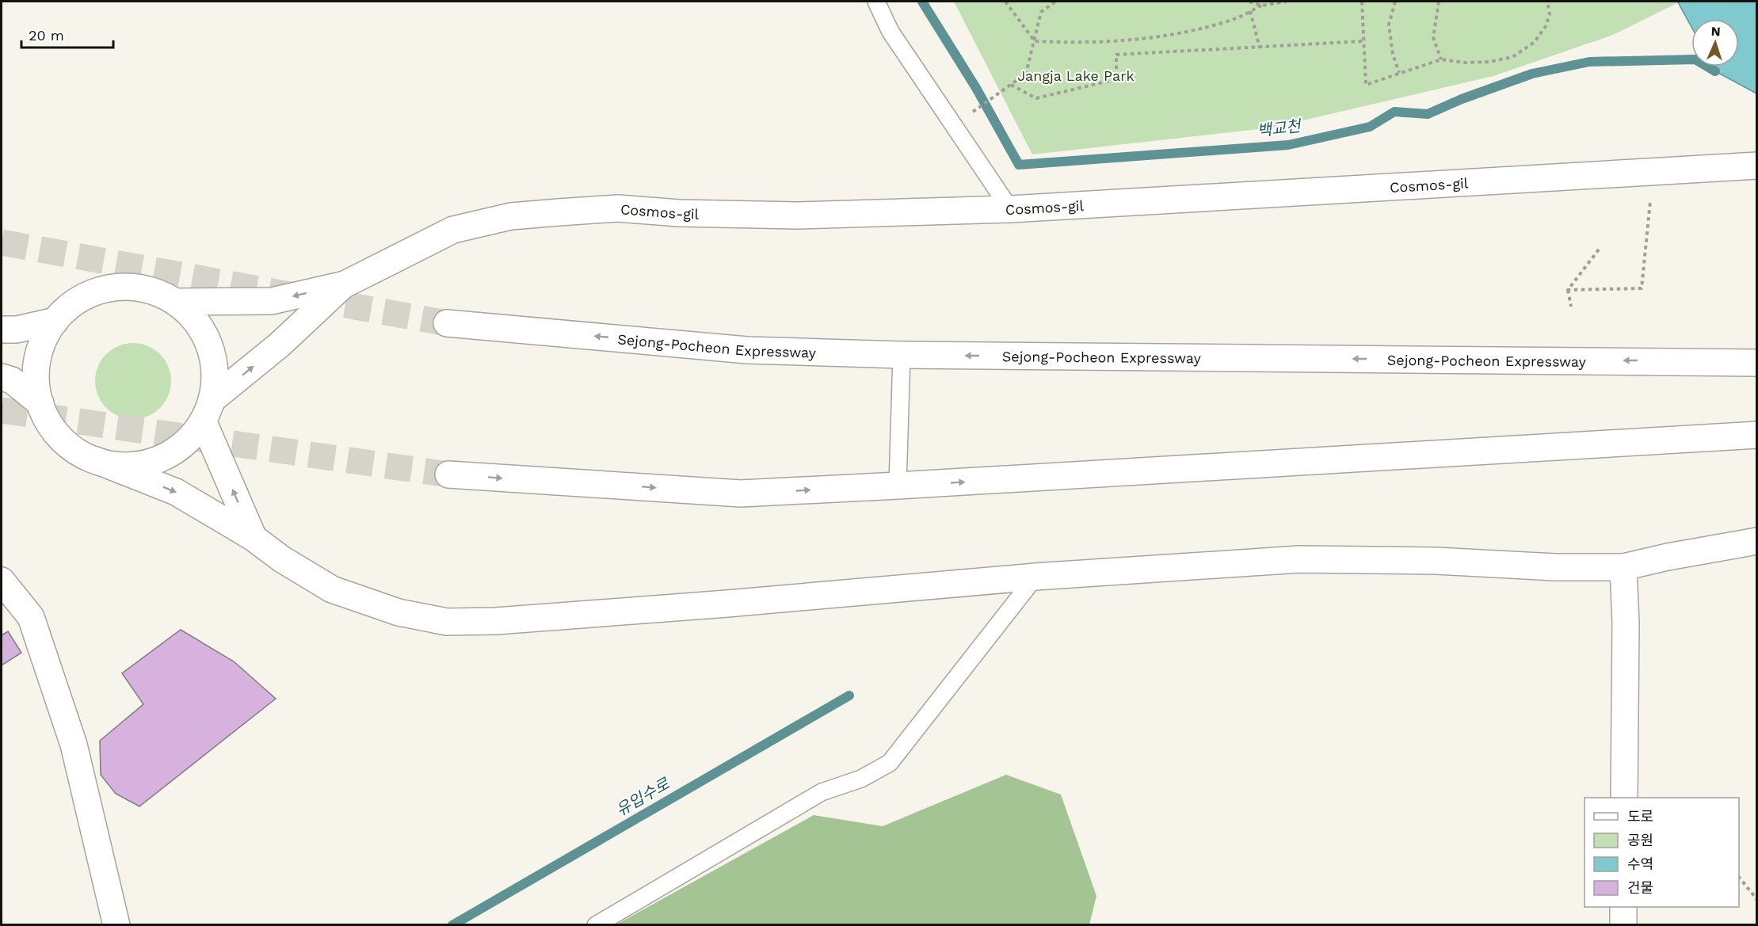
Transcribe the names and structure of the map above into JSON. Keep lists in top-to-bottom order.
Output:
{
  "streets": {
    "main road": ["Cosmos-gil", "Sejong-Pocheon Expressway"]
  },
  "water": ["백교천", "유입수로"],
  "parks": ["Jangja Lake Park"],
  "legend": [
    "도로",
    "공원",
    "수역",
    "건물"
  ],
  "scale_bar": "20 m",
  "north": "top"
}
